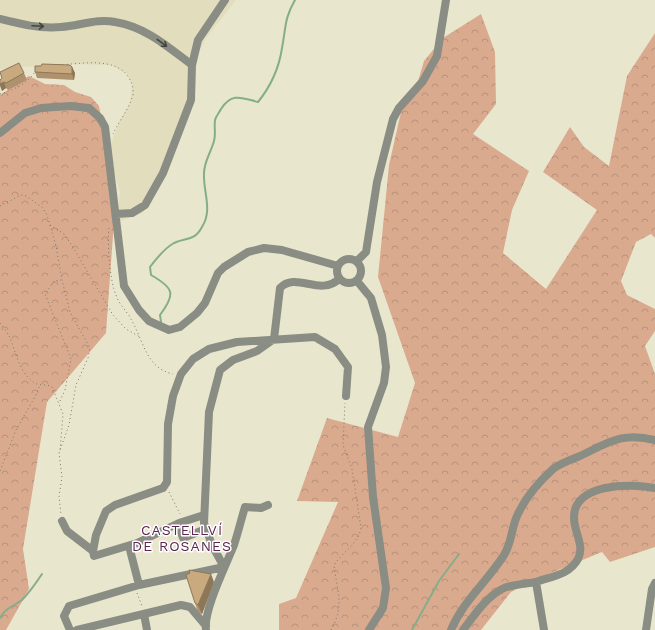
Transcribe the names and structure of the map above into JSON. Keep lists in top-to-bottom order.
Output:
{
  "districts": ["CASTELLVÍ DE ROSANES"]
}
